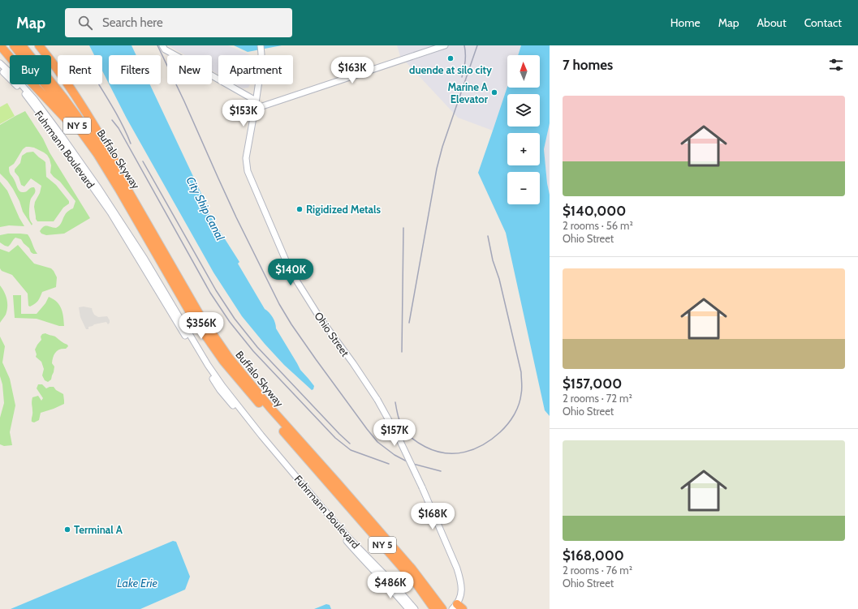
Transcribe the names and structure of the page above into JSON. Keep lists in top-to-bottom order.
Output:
{
  "streets": {
    "highway": ["NY 5", "Buffalo Skyway"],
    "street": ["Fuhrmann Boulevard", "Ohio Street"]
  },
  "water": ["City Ship Canal", "Lake Erie"],
  "places": [
    "duende at silo city",
    "Marine A Elevator",
    "Rigidized Metals",
    "Terminal A"
  ],
  "north": "top",
  "page": {
    "header": "Map",
    "search": "Search here",
    "nav": [
      "Home",
      "Map",
      "About",
      "Contact"
    ],
    "heading": "7 homes",
    "map_buttons": ["+", "−"],
    "chip": [
      "Buy",
      "Rent",
      "Filters",
      "New",
      "Apartment"
    ],
    "price": [
      "$163K",
      "$153K",
      "$140K",
      "$356K",
      "$157K",
      "$168K",
      "$486K"
    ],
    "list": [
      {
        "name": "$140,000",
        "note": "2 rooms · 56 m² · Ohio Street"
      },
      {
        "name": "$157,000",
        "note": "2 rooms · 72 m² · Ohio Street"
      },
      {
        "name": "$168,000",
        "note": "2 rooms · 76 m² · Ohio Street"
      }
    ]
  }
}
